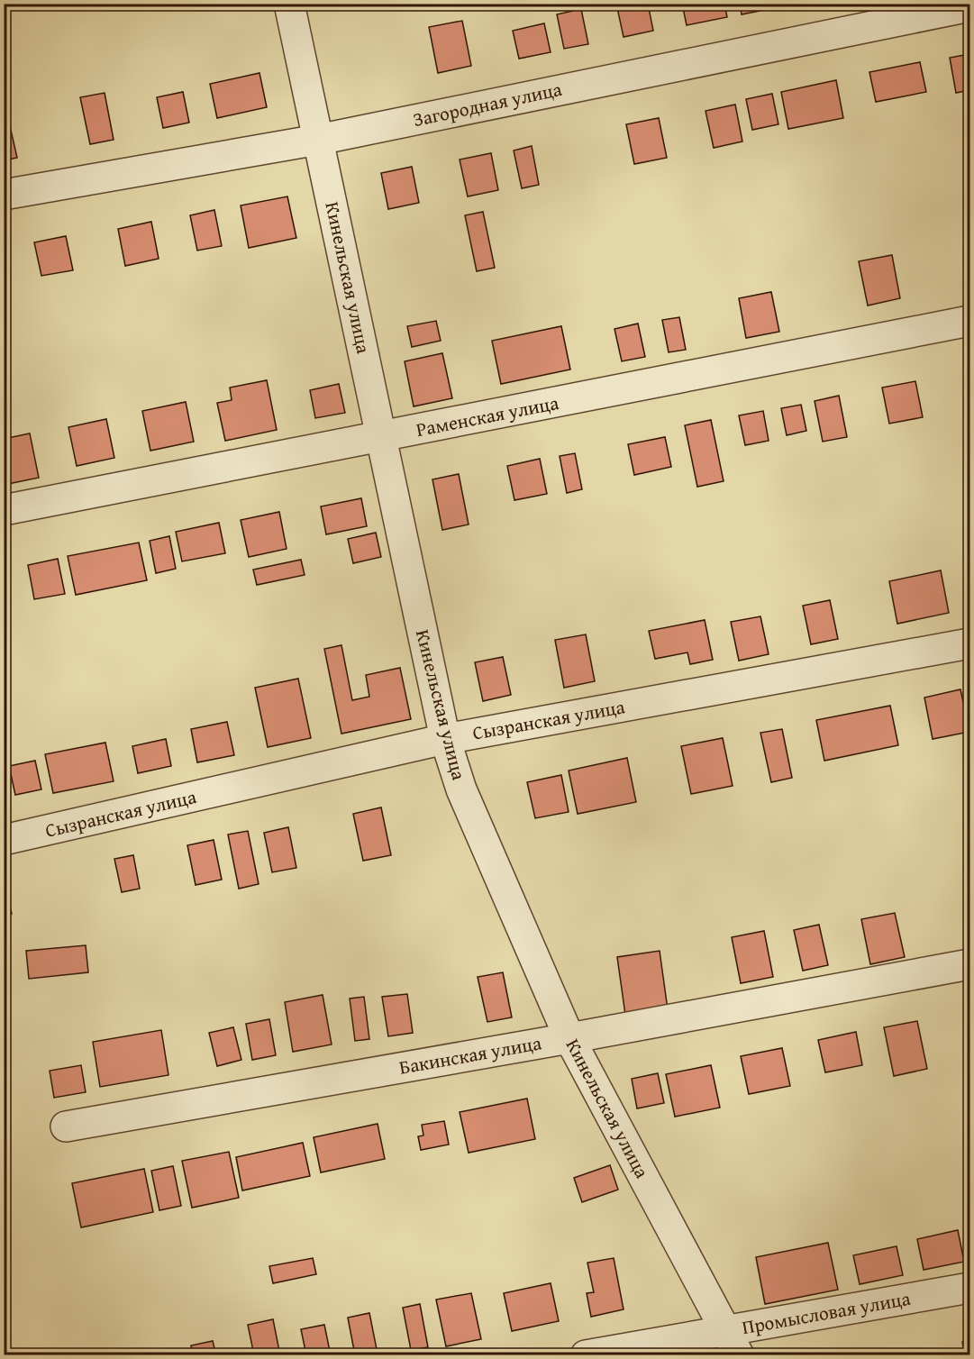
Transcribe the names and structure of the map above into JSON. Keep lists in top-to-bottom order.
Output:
{
  "streets": {
    "street": [
      "Загородная улица",
      "Кинельская улица",
      "Раменская улица",
      "Сызранская улица",
      "Бакинская улица",
      "Промысловая улица"
    ]
  },
  "crossings": [
    ["Загородная улица", "Кинельская улица"],
    ["Кинельская улица", "Раменская улица"],
    ["Кинельская улица", "Сызранская улица"],
    ["Кинельская улица", "Бакинская улица"],
    ["Кинельская улица", "Промысловая улица"]
  ]
}
